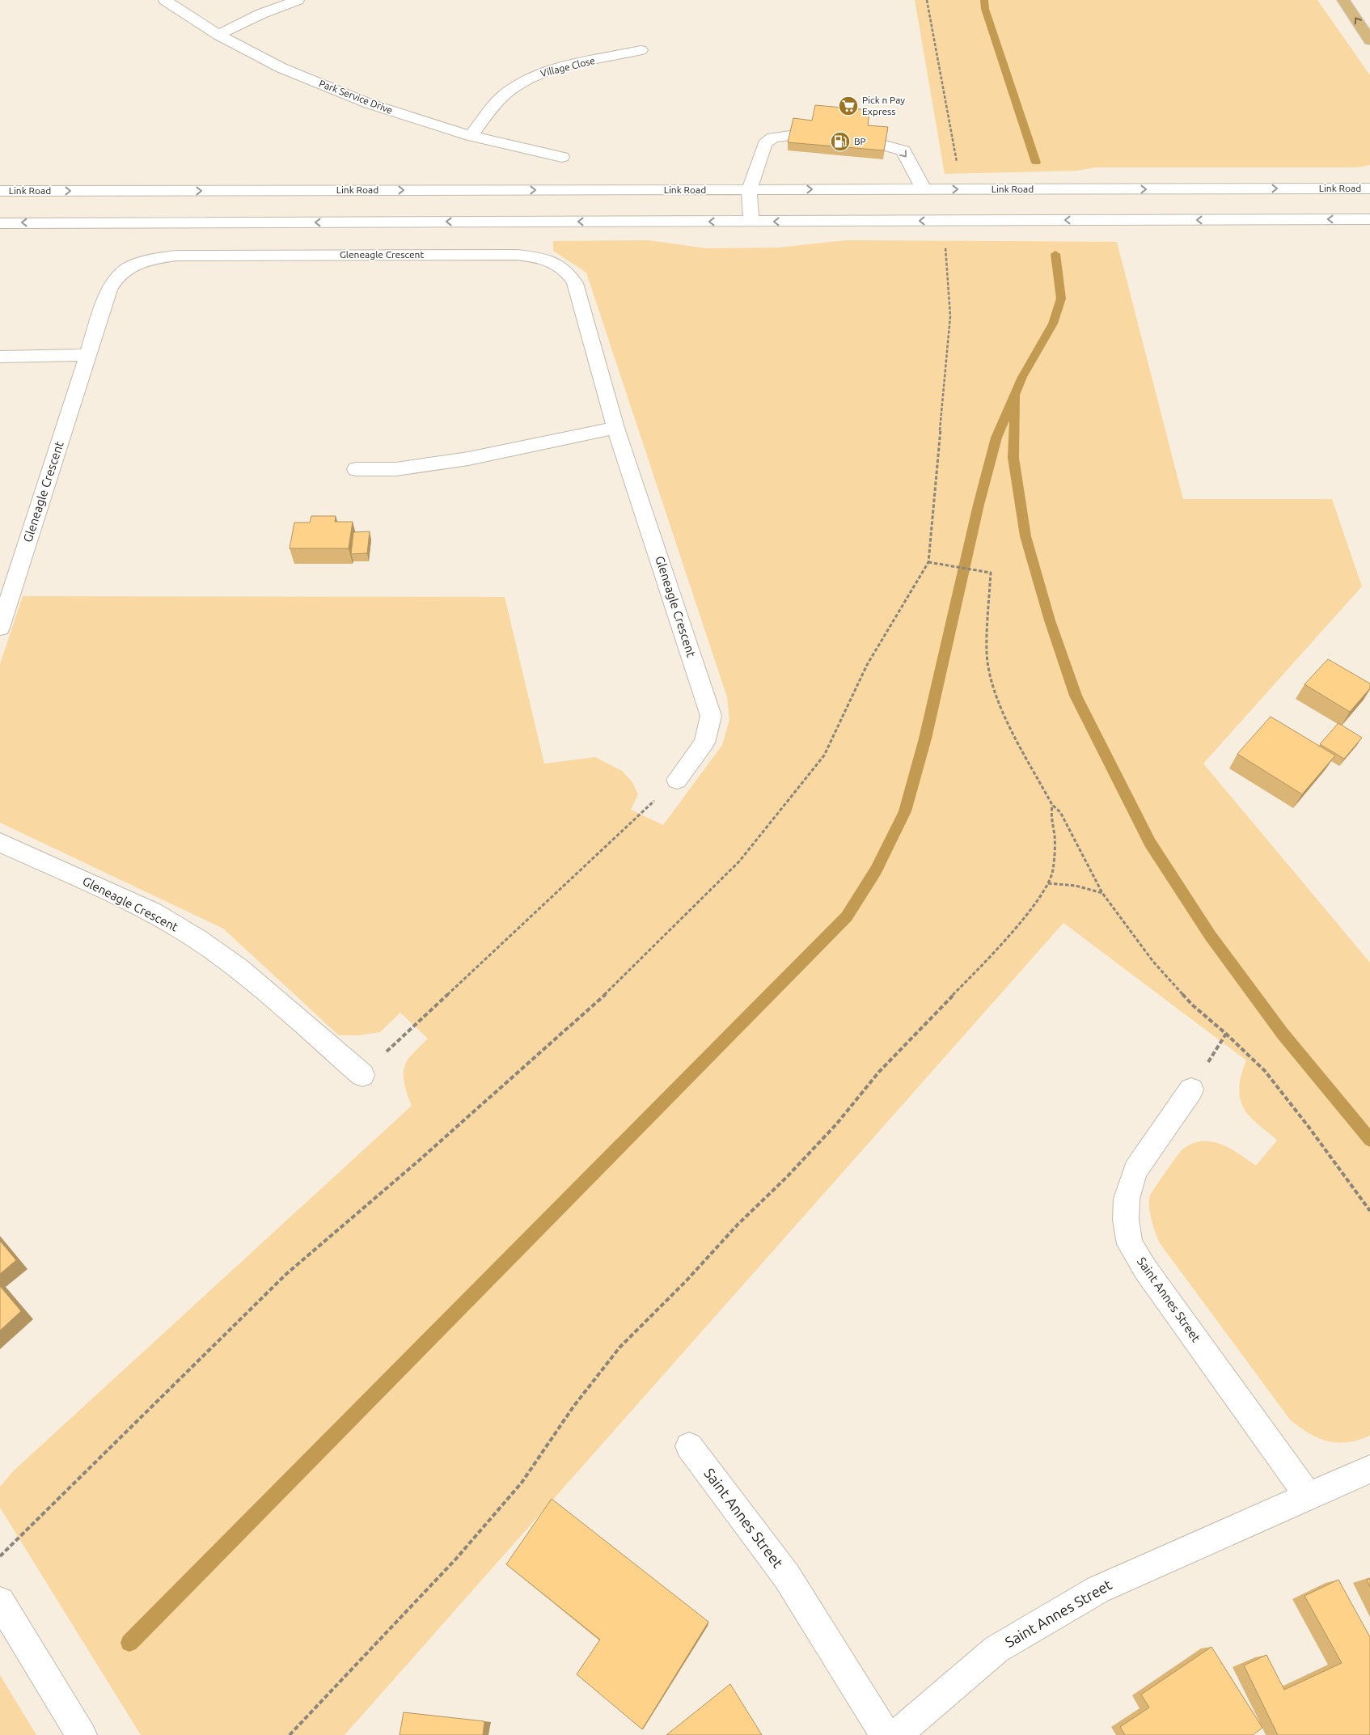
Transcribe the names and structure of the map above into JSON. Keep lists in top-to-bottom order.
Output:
{
  "streets": {
    "street": [
      "Village Close",
      "Park Service Drive",
      "Link Road",
      "Gleneagle Crescent",
      "Saint Annes Street"
    ]
  },
  "crossings": [
    ["Village Close", "Park Service Drive"]
  ],
  "places": {
    "supermarket": ["Pick n Pay Express"],
    "fuel station": ["BP"]
  }
}
